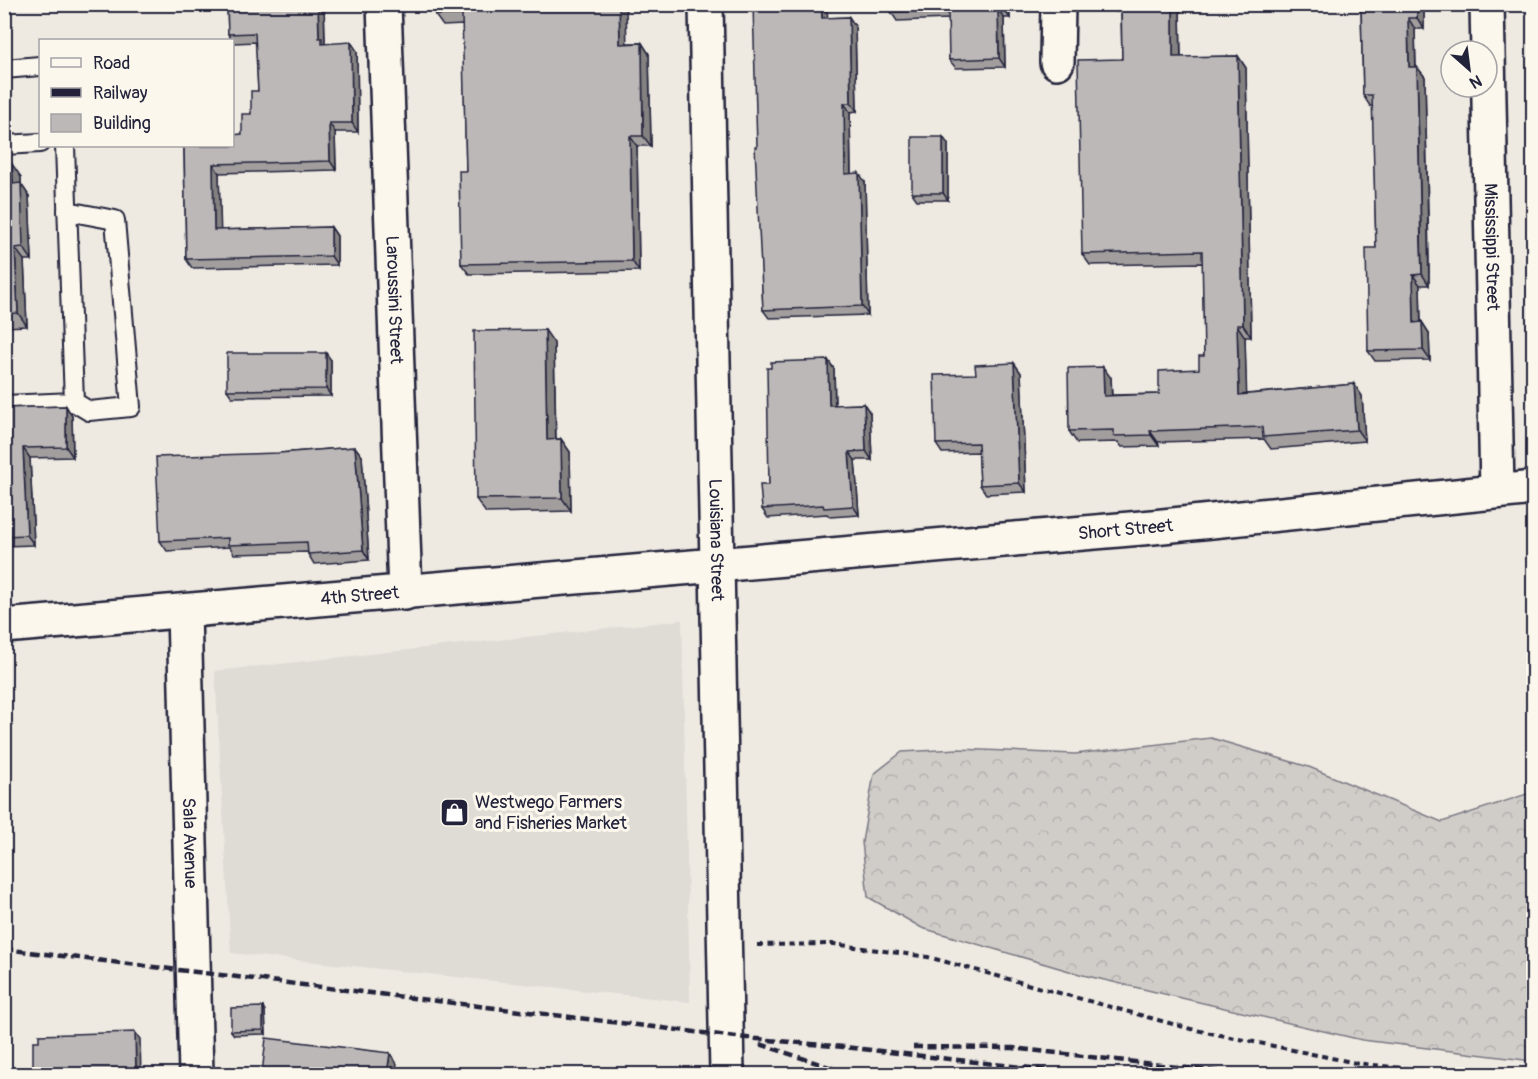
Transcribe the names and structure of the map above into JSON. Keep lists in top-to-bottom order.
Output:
{
  "streets": {
    "street": [
      "Mississippi Street",
      "Laroussini Street",
      "Short Street",
      "Louisiana Street",
      "4th Street",
      "Sala Avenue"
    ]
  },
  "crossings": [
    ["Mississippi Street", "Short Street"],
    ["Laroussini Street", "4th Street"],
    ["Short Street", "Louisiana Street"],
    ["Short Street", "4th Street"],
    ["Louisiana Street", "4th Street"],
    ["4th Street", "Sala Avenue"]
  ],
  "places": {
    "shop": ["Westwego Farmers and Fisheries Market"]
  },
  "legend": ["Road", "Railway", "Building"],
  "north": "bottom right"
}
